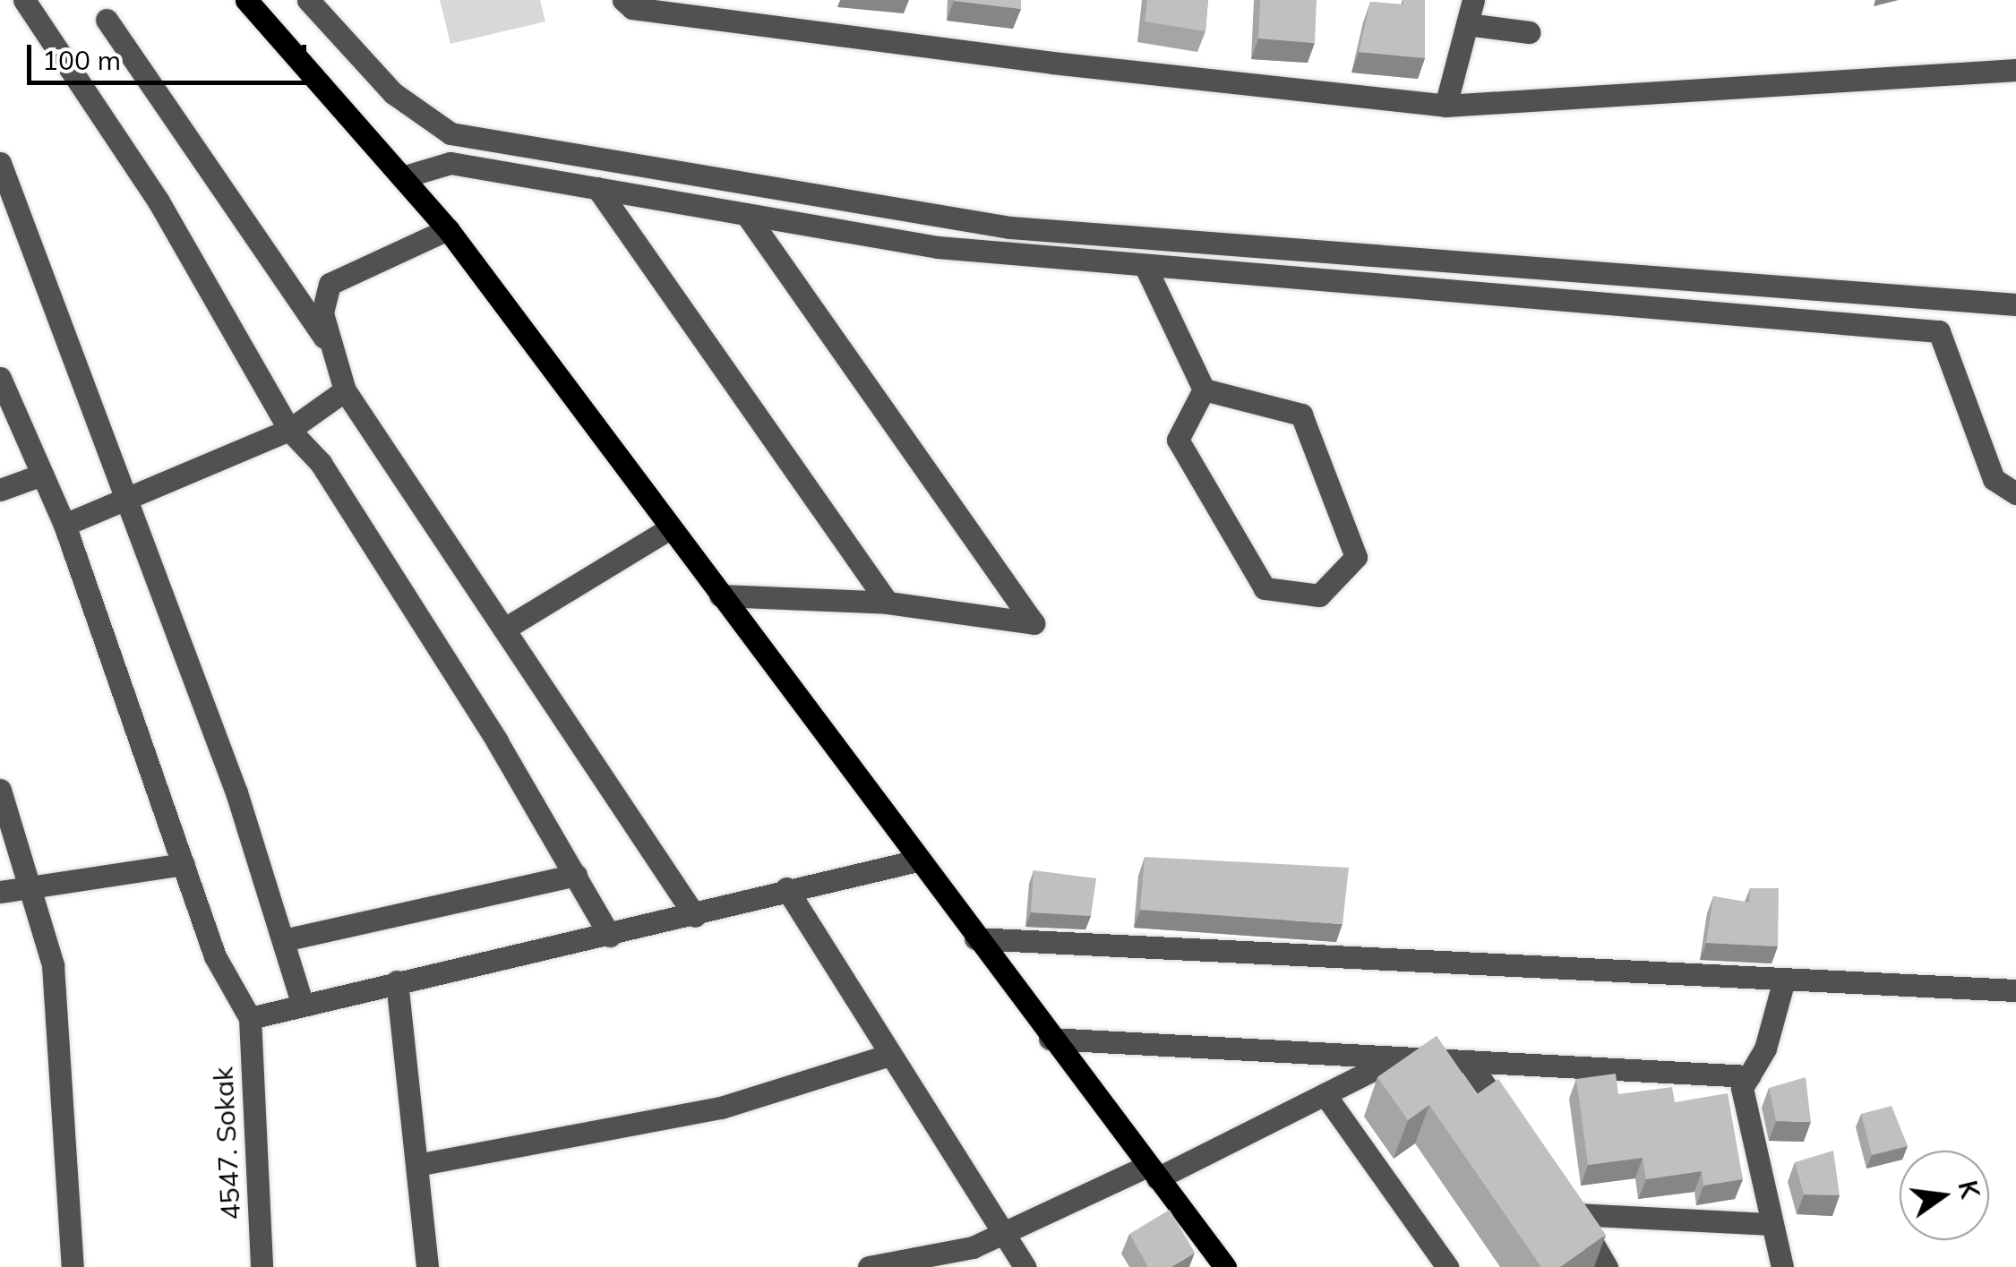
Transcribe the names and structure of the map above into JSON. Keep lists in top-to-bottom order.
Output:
{
  "streets": {
    "street": ["4547. Sokak"]
  },
  "scale_bar": "100 m",
  "north": "right"
}
